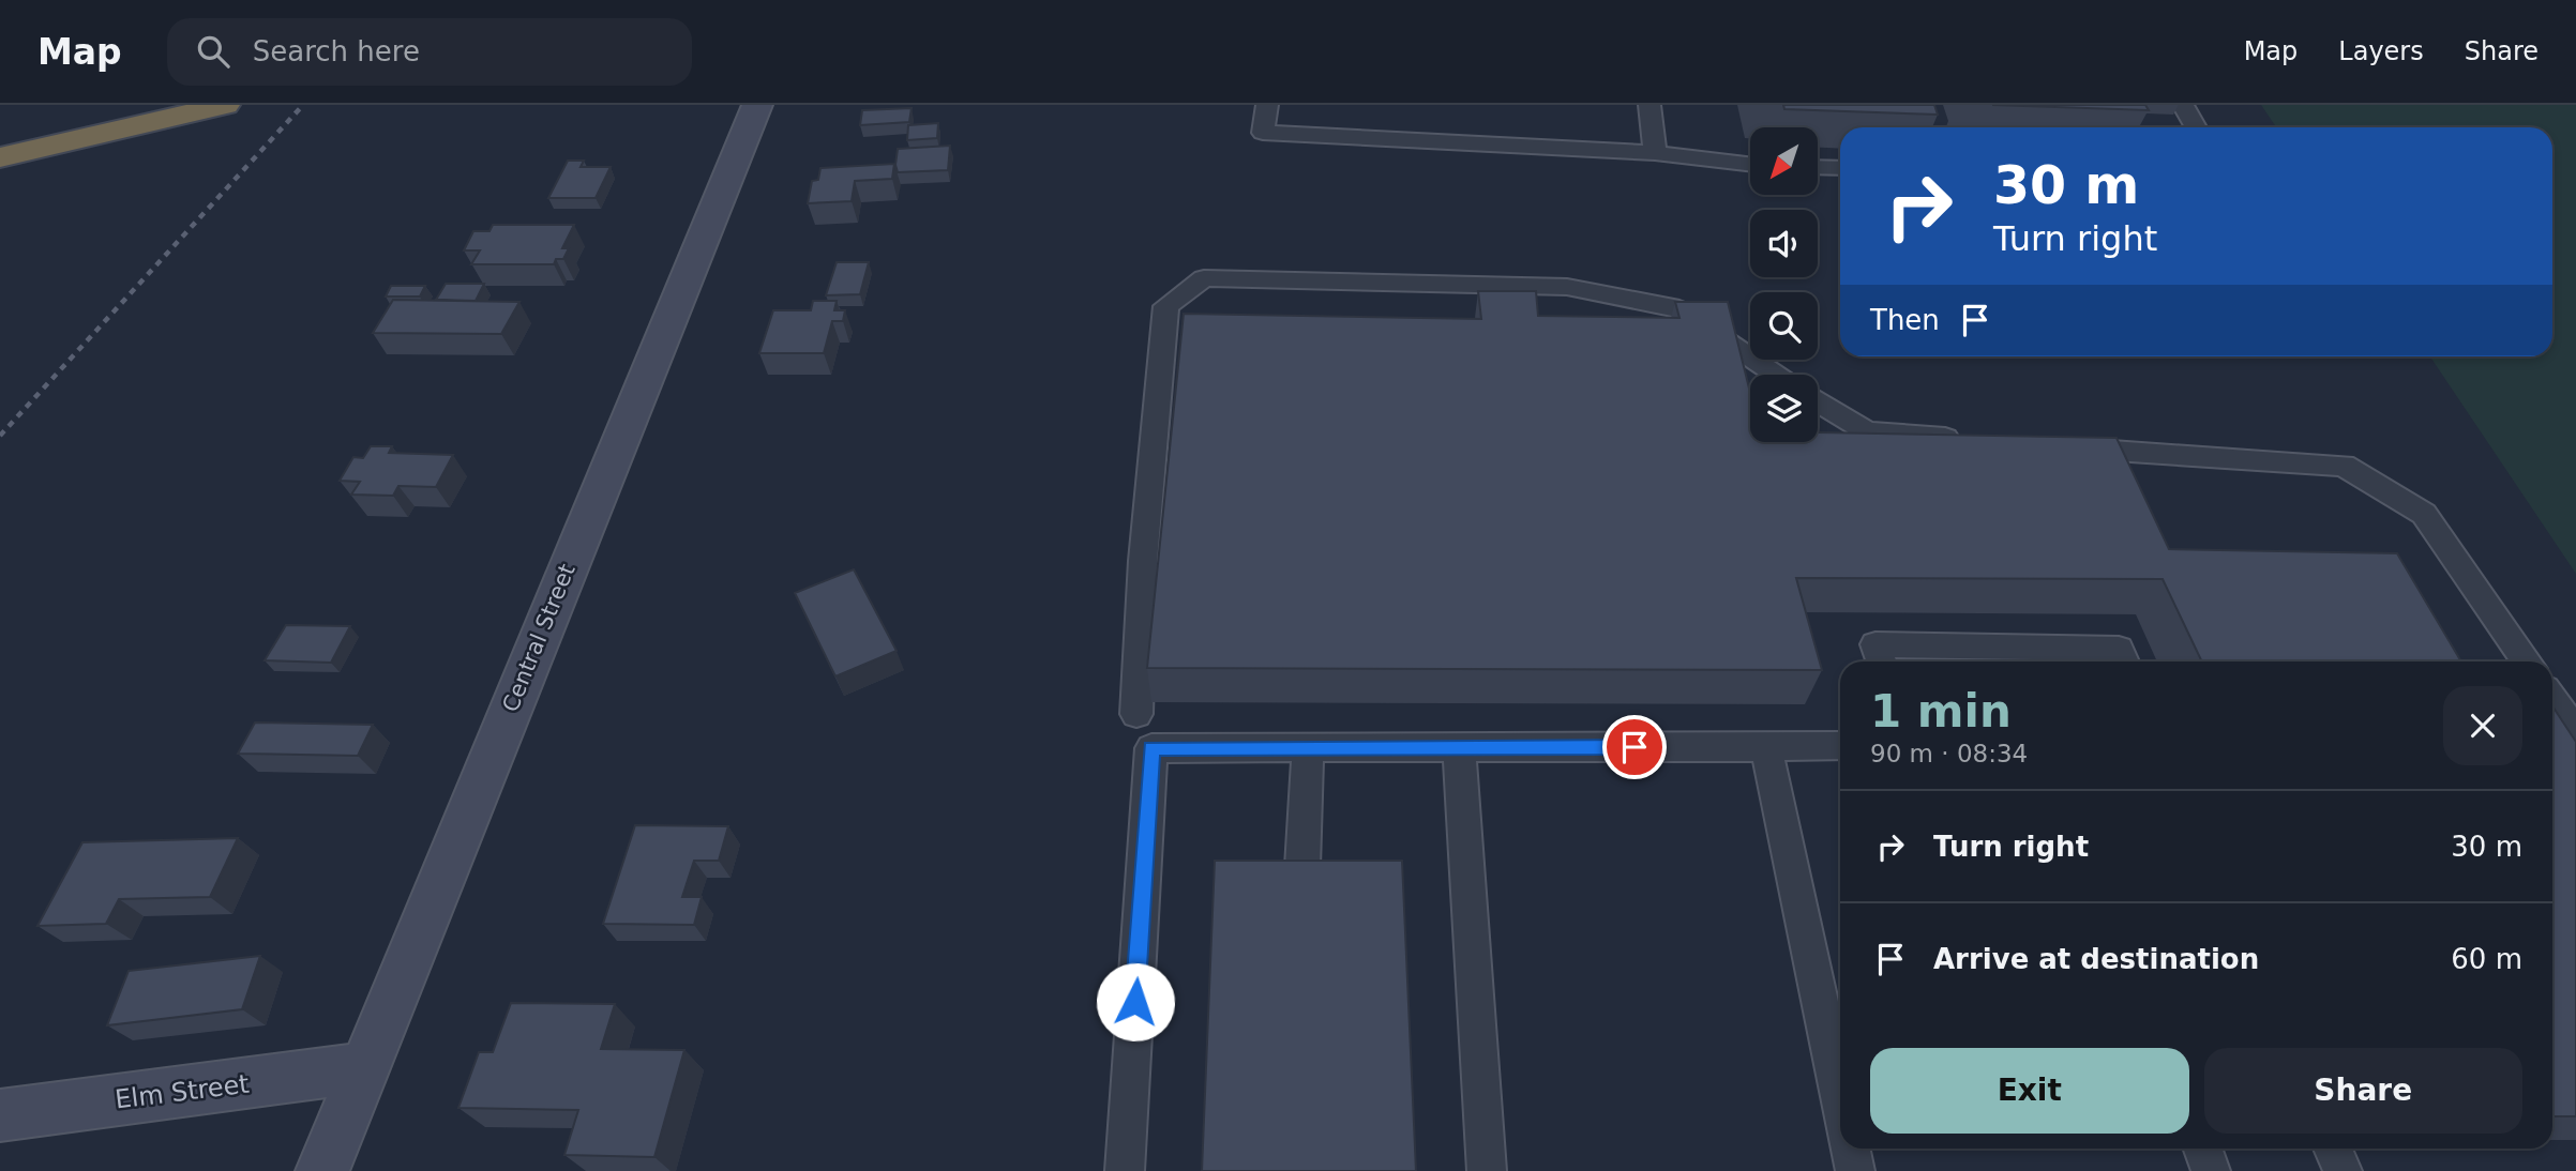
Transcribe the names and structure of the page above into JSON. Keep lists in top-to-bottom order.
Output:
{
  "streets": {
    "main road": ["Central Street", "Elm Street"]
  },
  "crossings": [
    ["Central Street", "Elm Street"]
  ],
  "north": "bottom left",
  "page": {
    "header": "Map",
    "search": "Search here",
    "nav": ["Map", "Layers", "Share"],
    "turn": ["30 m", "Turn right"],
    "then": "Then",
    "heading": ["1 min", "90 m · 08:34"],
    "list": [
      {
        "name": "Turn right",
        "value": "30 m"
      },
      {
        "name": "Arrive at destination",
        "value": "60 m"
      }
    ],
    "buttons": ["Exit", "Share"]
  }
}
